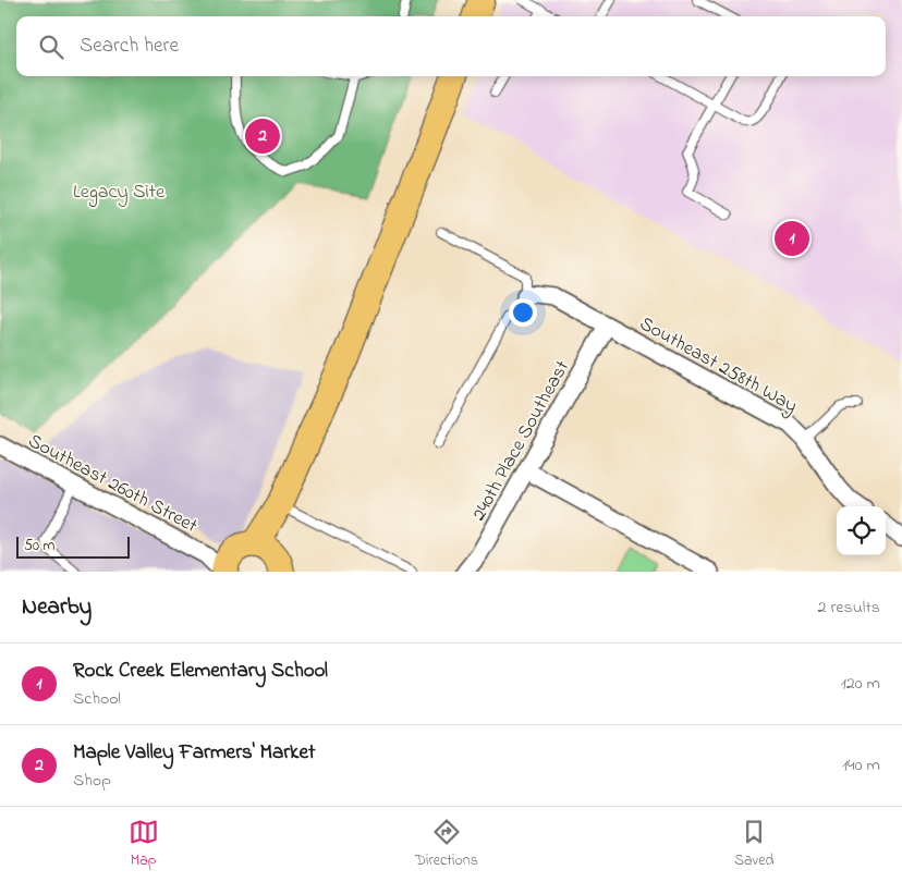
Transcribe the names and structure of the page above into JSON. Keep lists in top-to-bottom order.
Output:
{
  "streets": {
    "street": ["Southeast 258th Way", "240th Place Southeast", "Southeast 260th Street"]
  },
  "crossings": [
    ["Southeast 258th Way", "240th Place Southeast"]
  ],
  "parks": ["Legacy Site"],
  "scale_bar": "50 m",
  "page": {
    "search": "Search here",
    "pins": ["2", "1"],
    "scale": "50 m",
    "heading": ["Nearby", "2 results"],
    "list": [
      {
        "mark": "1",
        "name": "Rock Creek Elementary School",
        "note": "School",
        "value": "120 m"
      },
      {
        "mark": "2",
        "name": "Maple Valley Farmers' Market",
        "note": "Shop",
        "value": "140 m"
      }
    ],
    "nav": ["Map", "Directions", "Saved"]
  }
}
